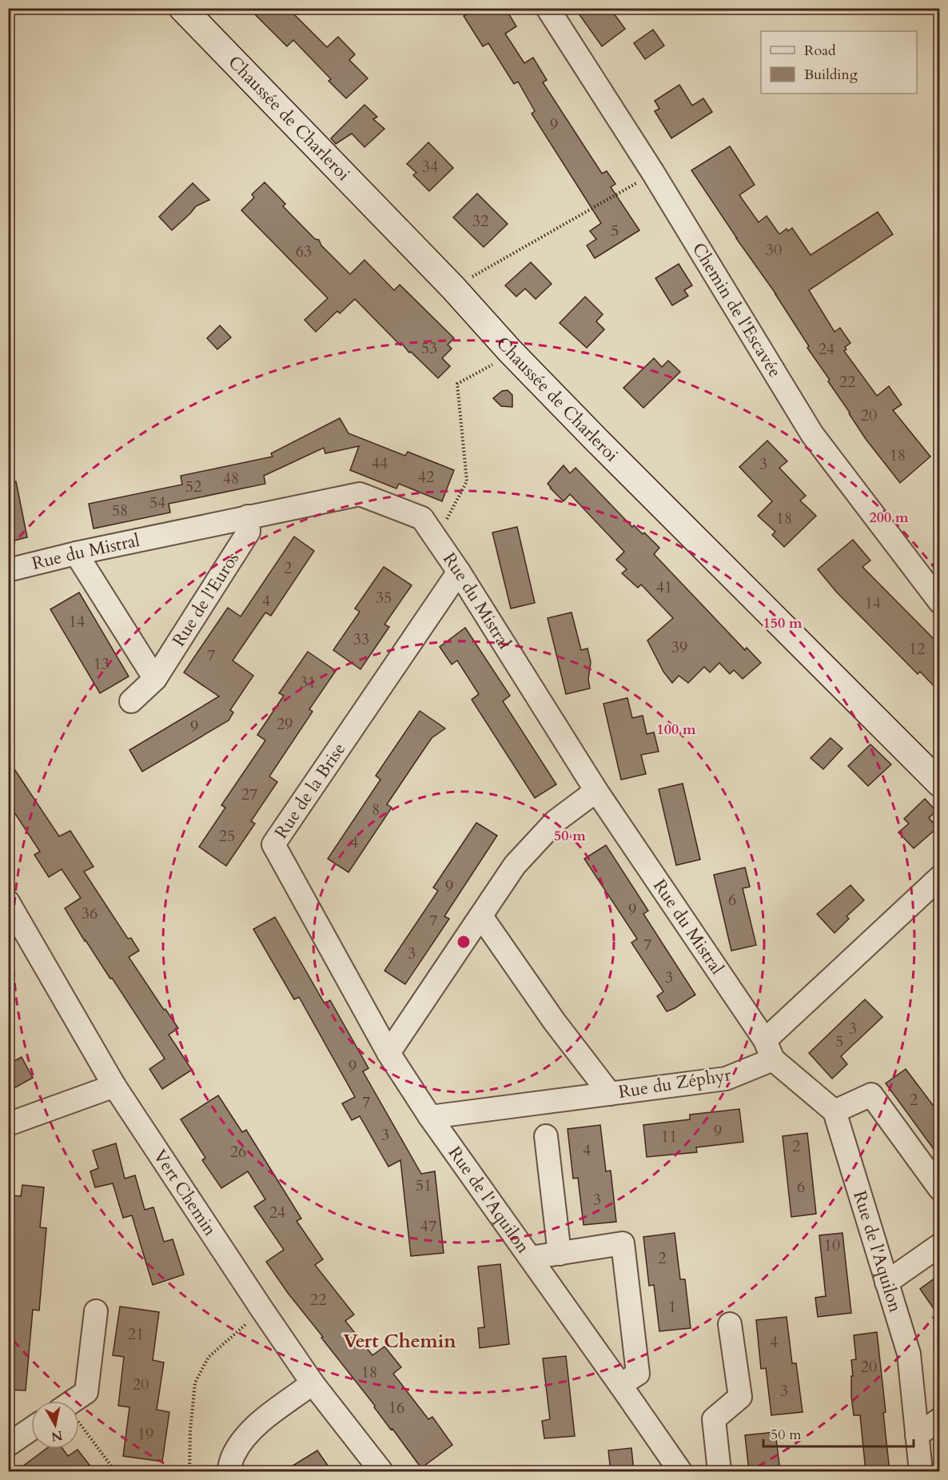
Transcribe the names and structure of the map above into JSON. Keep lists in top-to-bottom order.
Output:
{
  "streets": {
    "main road": ["Chaussée de Charleroi"],
    "street": [
      "Chemin de l'Escavée",
      "Rue du Mistral",
      "Rue de l'Euros",
      "Rue de la Brise",
      "Rue du Zéphyr",
      "Vert Chemin",
      "Rue de l'Aquilon"
    ]
  },
  "crossings": [
    ["Rue du Mistral", "Rue de l'Euros"],
    ["Rue du Mistral", "Rue de la Brise"],
    ["Rue du Mistral", "Rue du Zéphyr"],
    ["Rue de la Brise", "Rue du Zéphyr"],
    ["Rue de la Brise", "Rue de l'Aquilon"],
    ["Rue du Zéphyr", "Rue de l'Aquilon"]
  ],
  "districts": ["Vert Chemin"],
  "house_numbers": [
    "9",
    "34",
    "32",
    "5",
    "30",
    "63",
    "53",
    "24",
    "22",
    "20",
    "18",
    "44",
    "3",
    "42",
    "48",
    "52",
    "54",
    "58",
    "18",
    "2",
    "41",
    "35",
    "4",
    "14",
    "14",
    "33",
    "39",
    "12",
    "7",
    "13",
    "31",
    "29",
    "9",
    "27",
    "8",
    "25",
    "4",
    "9",
    "6",
    "9",
    "36",
    "7",
    "7",
    "3",
    "3",
    "3",
    "5",
    "9",
    "2",
    "7",
    "9",
    "3",
    "11",
    "2",
    "4",
    "26",
    "51",
    "6",
    "3",
    "24",
    "47",
    "10",
    "2",
    "22",
    "1",
    "21",
    "4",
    "20",
    "18",
    "20",
    "3",
    "16",
    "19"
  ],
  "legend": ["Road", "Building"],
  "scale_bar": "50 m",
  "north": "bottom",
  "rings": [
    "200 m",
    "150 m",
    "100 m",
    "50 m"
  ]
}
